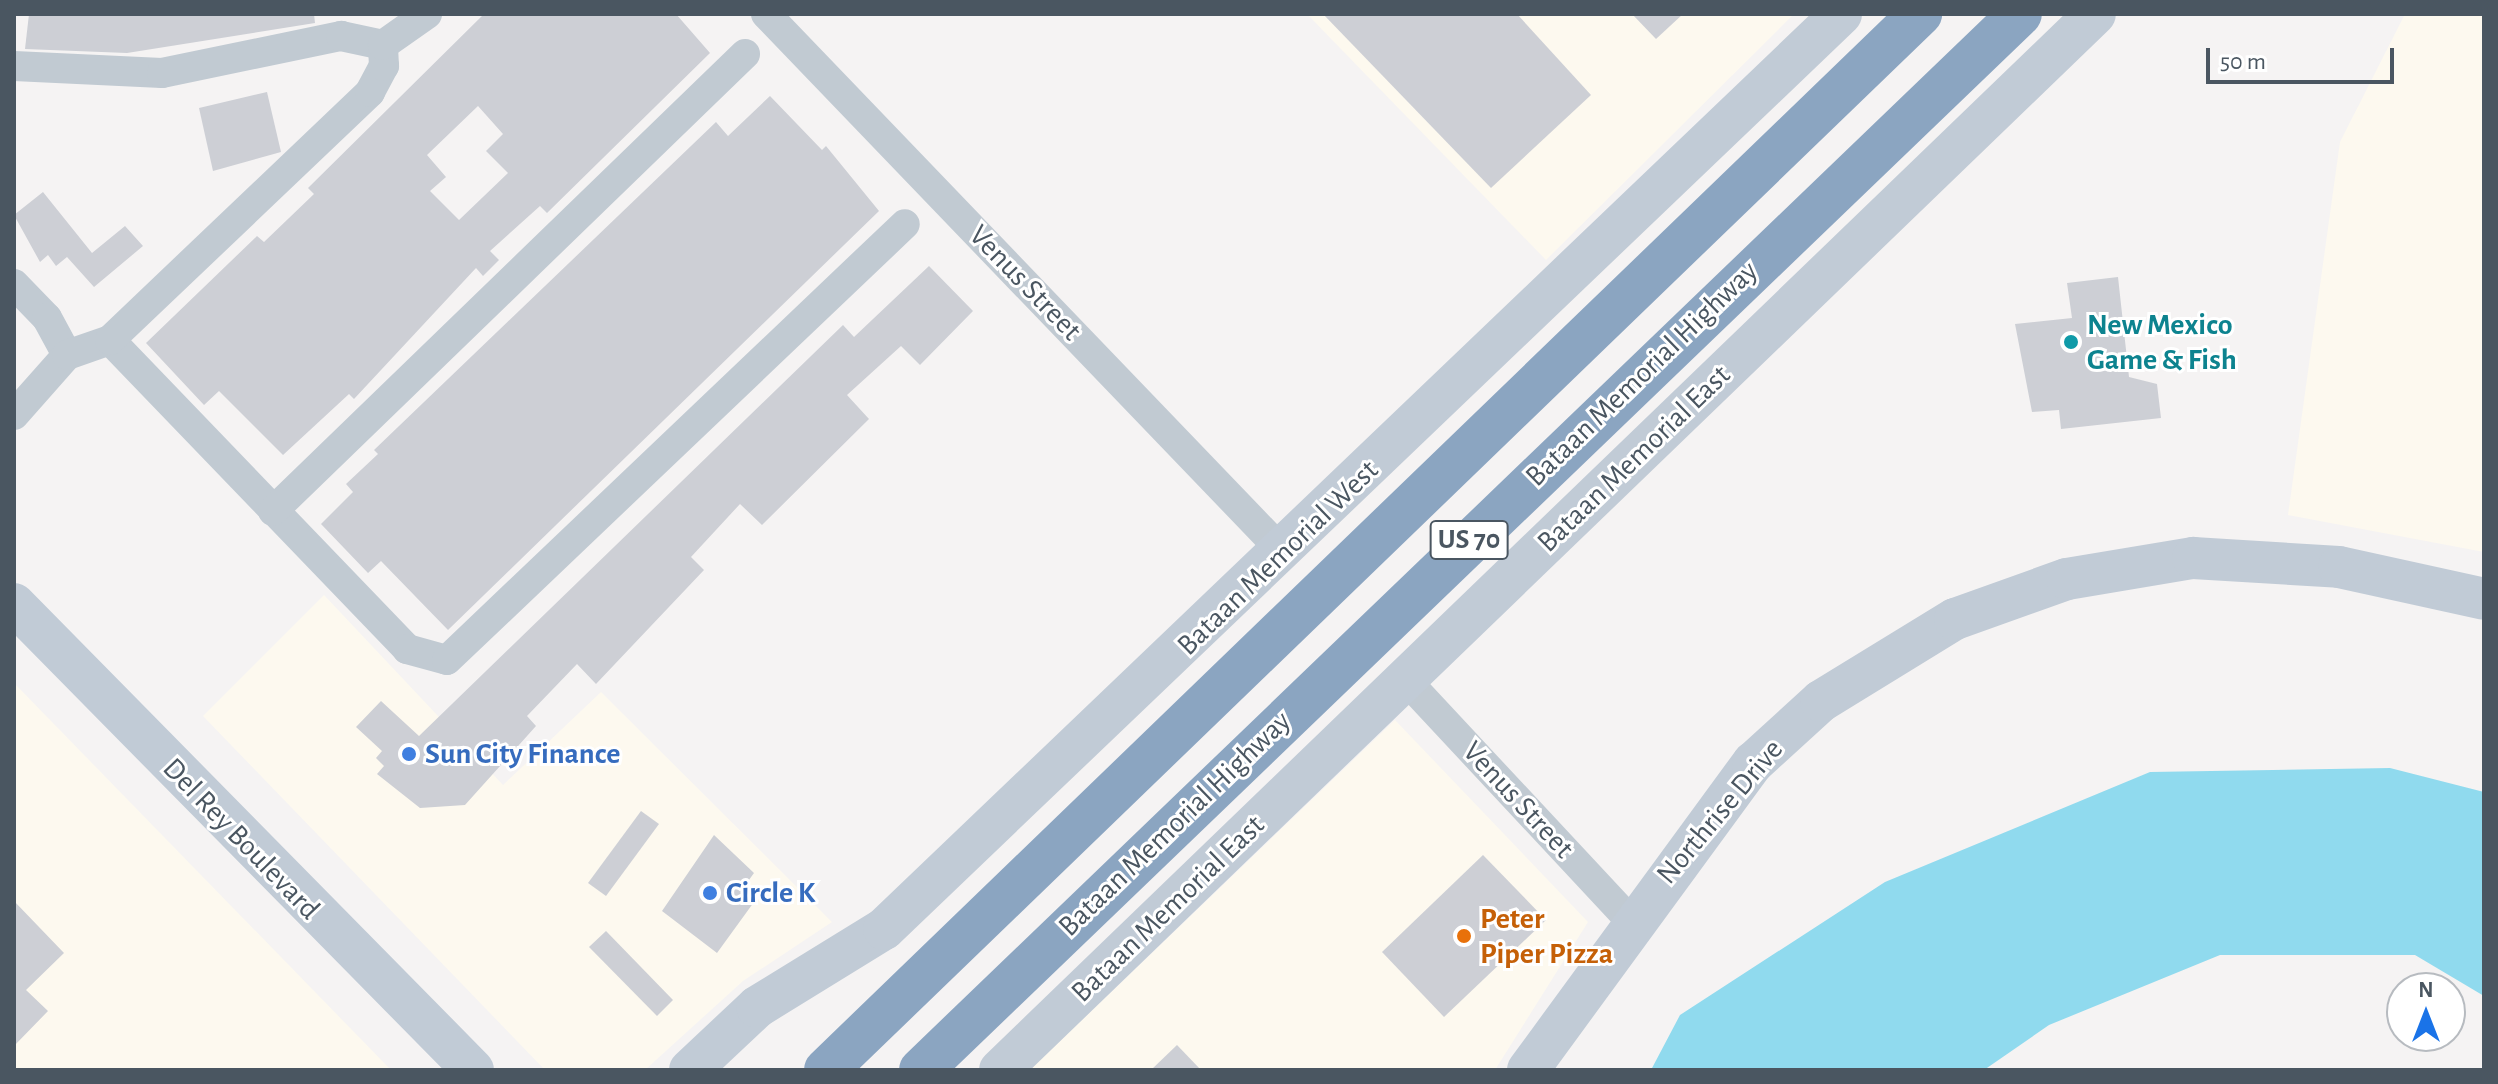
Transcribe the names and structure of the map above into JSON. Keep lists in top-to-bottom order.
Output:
{
  "streets": {
    "highway": ["Bataan Memorial Highway", "US 70"],
    "main road": [
      "Bataan Memorial East",
      "Bataan Memorial West",
      "Northrise Drive",
      "Del Rey Boulevard"
    ],
    "street": ["Venus Street"]
  },
  "crossings": [
    ["Venus Street", "Bataan Memorial East"],
    ["Venus Street", "Bataan Memorial West"],
    ["Venus Street", "Northrise Drive"]
  ],
  "places": [
    "New Mexico Game & Fish",
    "Sun City Finance",
    "Circle K",
    "Peter Piper Pizza"
  ],
  "scale_bar": "50 m",
  "north": "top"
}
